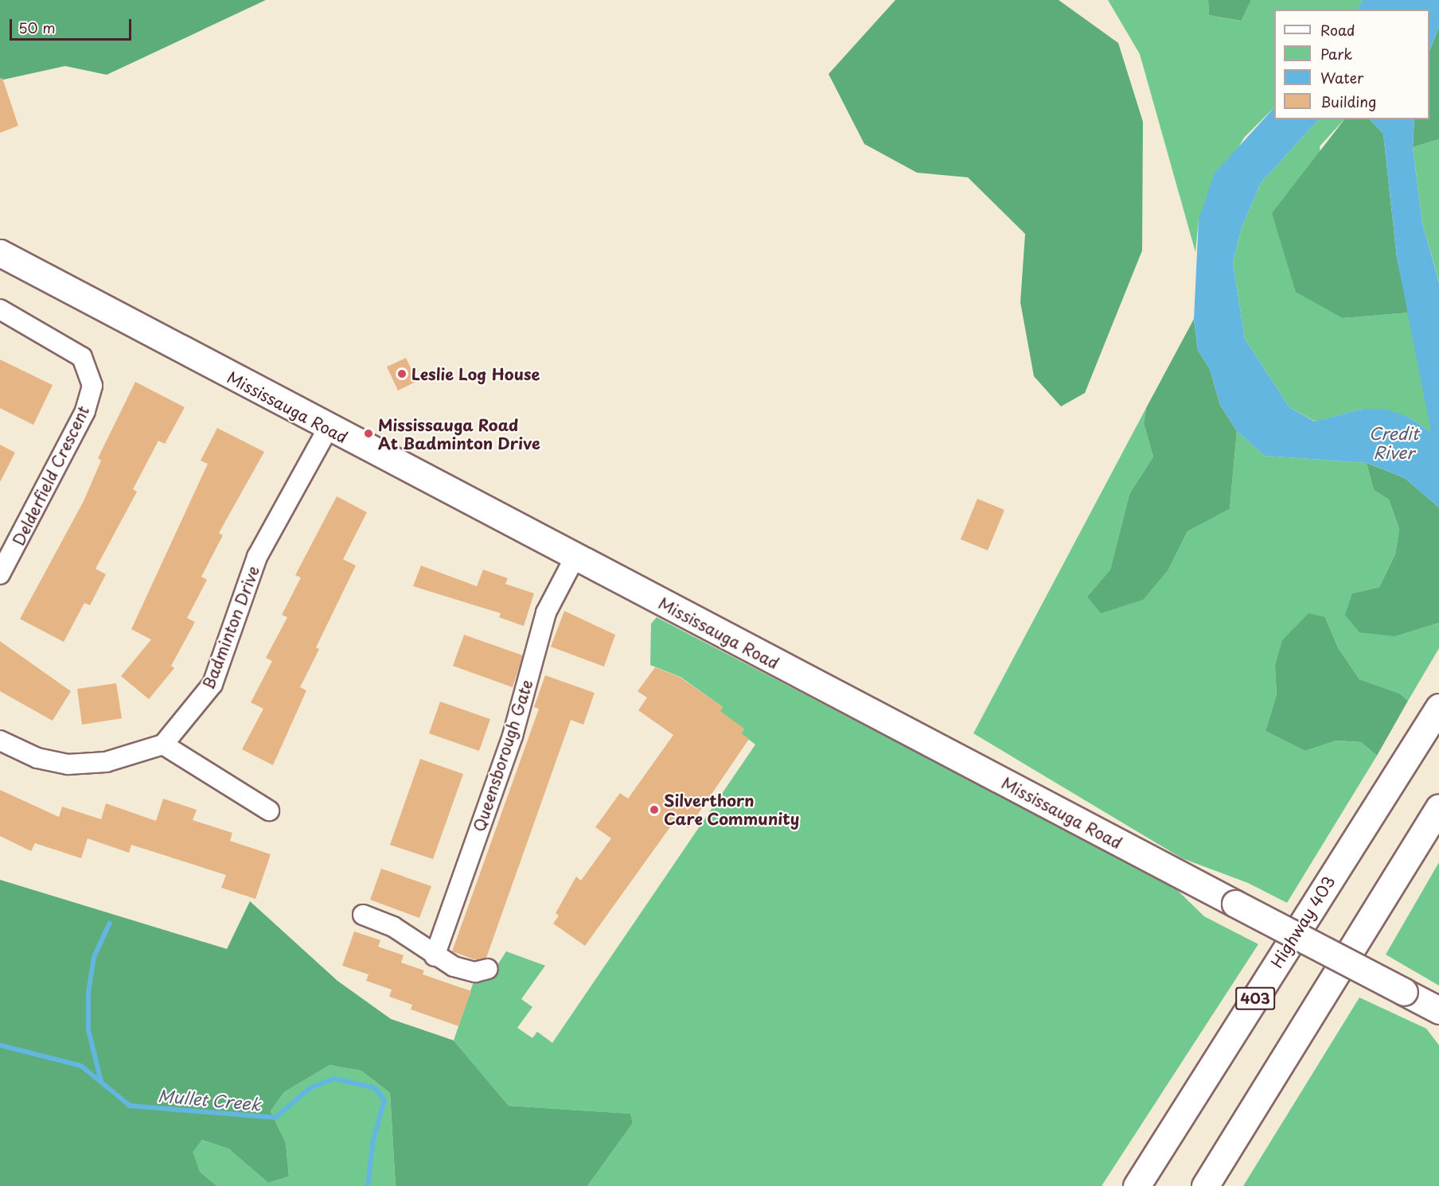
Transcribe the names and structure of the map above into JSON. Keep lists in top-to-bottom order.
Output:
{
  "streets": {
    "main road": ["Mississauga Road", "Highway 403", "403"],
    "street": ["Delderfield Crescent", "Badminton Drive", "Queensborough Gate"]
  },
  "crossings": [
    ["Mississauga Road", "Badminton Drive"],
    ["Mississauga Road", "Queensborough Gate"]
  ],
  "water": ["Credit River", "Mullet Creek"],
  "places": ["Leslie Log House", "Mississauga Road At Badminton Drive", "Silverthorn Care Community"],
  "legend": [
    "Road",
    "Park",
    "Water",
    "Building"
  ],
  "scale_bar": "50 m"
}
